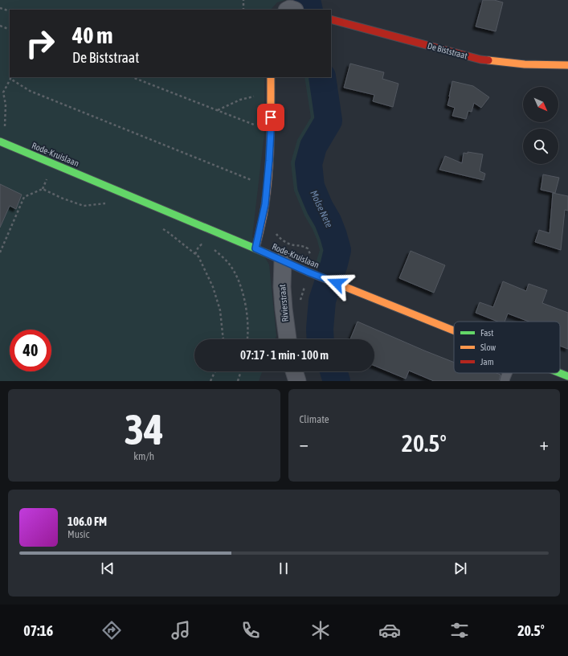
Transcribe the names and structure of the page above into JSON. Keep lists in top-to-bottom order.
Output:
{
  "streets": {
    "street": ["De Biststraat", "Rode-Kruislaan", "Rivierstraat"]
  },
  "crossings": [
    ["Rode-Kruislaan", "Rivierstraat"]
  ],
  "water": ["Molse Nete"],
  "legend": ["Fast", "Slow", "Jam"],
  "north": "bottom right",
  "page": {
    "turn": ["40 m", "De Biststraat"],
    "limit": "40",
    "trip": "07:17 · 1 min · 100 m",
    "tile": [
      ["34", "km/h"],
      "Climate"
    ],
    "heat": ["−", "20.5°", "+"],
    "song": ["106.0 FM", "Music"],
    "tabs": ["07:16", "20.5°"]
  }
}
